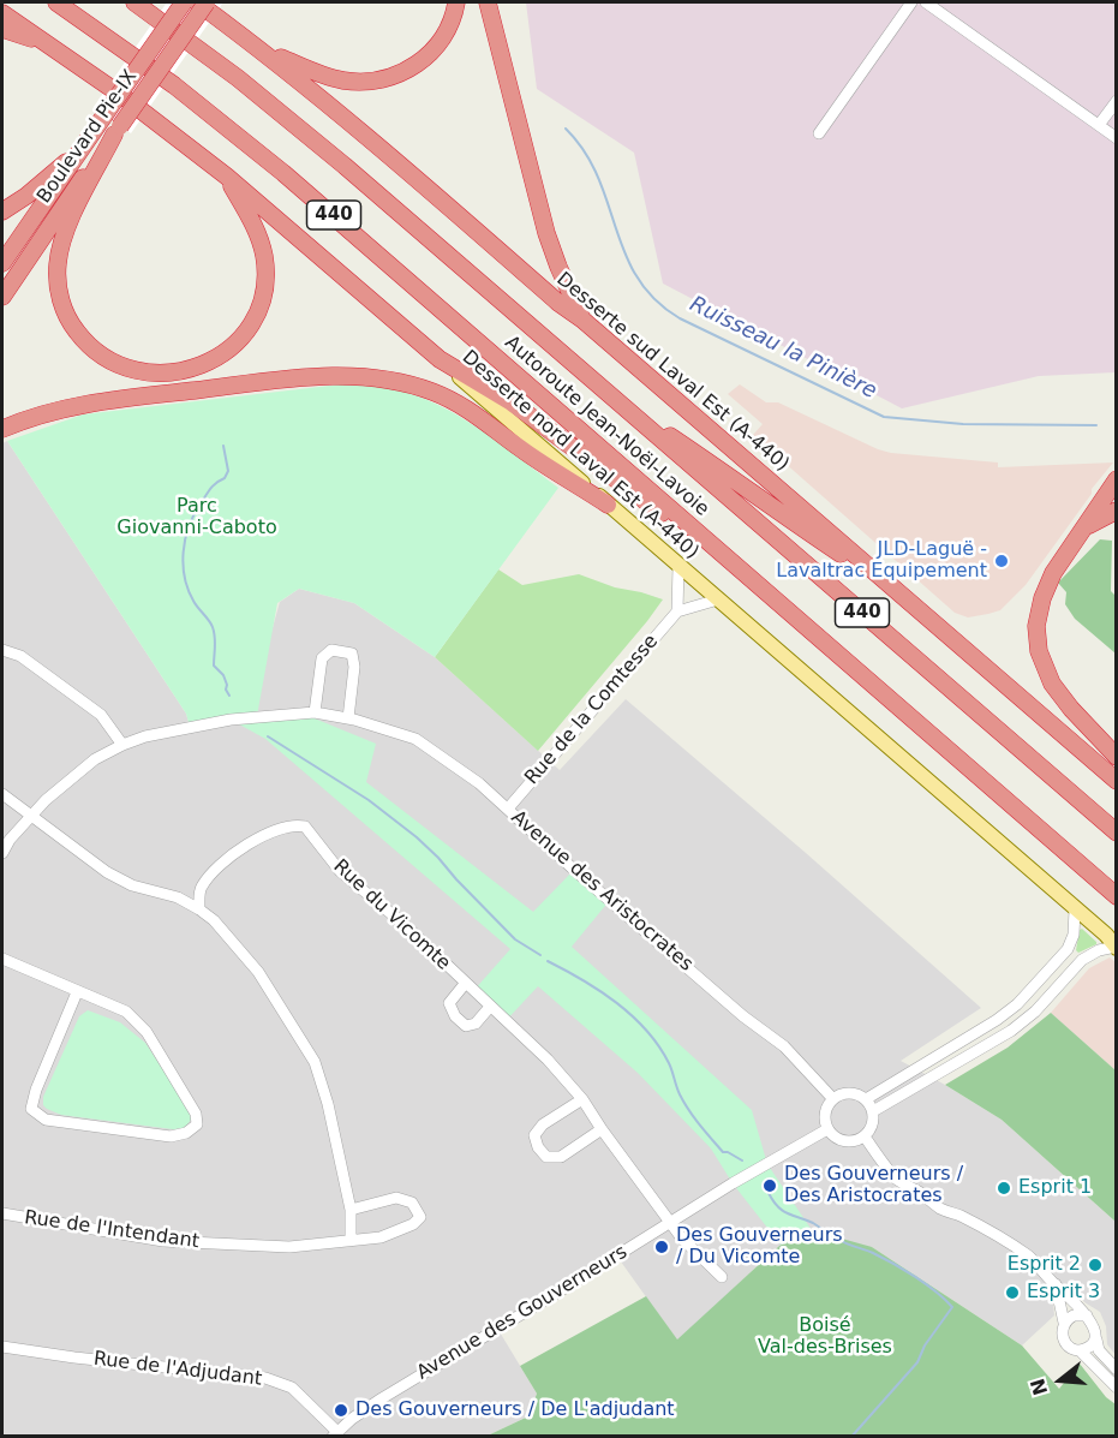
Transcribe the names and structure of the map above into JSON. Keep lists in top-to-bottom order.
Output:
{
  "streets": {
    "highway": [
      "Boulevard Pie-IX",
      "440",
      "Desserte sud Laval Est (A-440)",
      "Autoroute Jean-Noël-Lavoie",
      "Desserte nord Laval Est (A-440)"
    ],
    "street": [
      "Rue de la Comtesse",
      "Avenue des Aristocrates",
      "Rue du Vicomte",
      "Rue de l'Intendant",
      "Avenue des Gouverneurs",
      "Rue de l'Adjudant"
    ]
  },
  "crossings": [
    ["Rue de la Comtesse", "Avenue des Aristocrates"],
    ["Avenue des Aristocrates", "Avenue des Gouverneurs"],
    ["Rue du Vicomte", "Avenue des Gouverneurs"],
    ["Avenue des Gouverneurs", "Rue de l'Adjudant"]
  ],
  "water": ["Ruisseau la Pinière"],
  "parks": ["Parc Giovanni-Caboto", "Boisé Val-des-Brises"],
  "places": [
    "JLD-Laguë - Lavaltrac Equipement",
    "Des Gouverneurs / Des Aristocrates",
    "Esprit 1",
    "Des Gouverneurs / Du Vicomte",
    "Esprit 2",
    "Esprit 3",
    "Des Gouverneurs / De L'adjudant"
  ],
  "north": "left"
}
